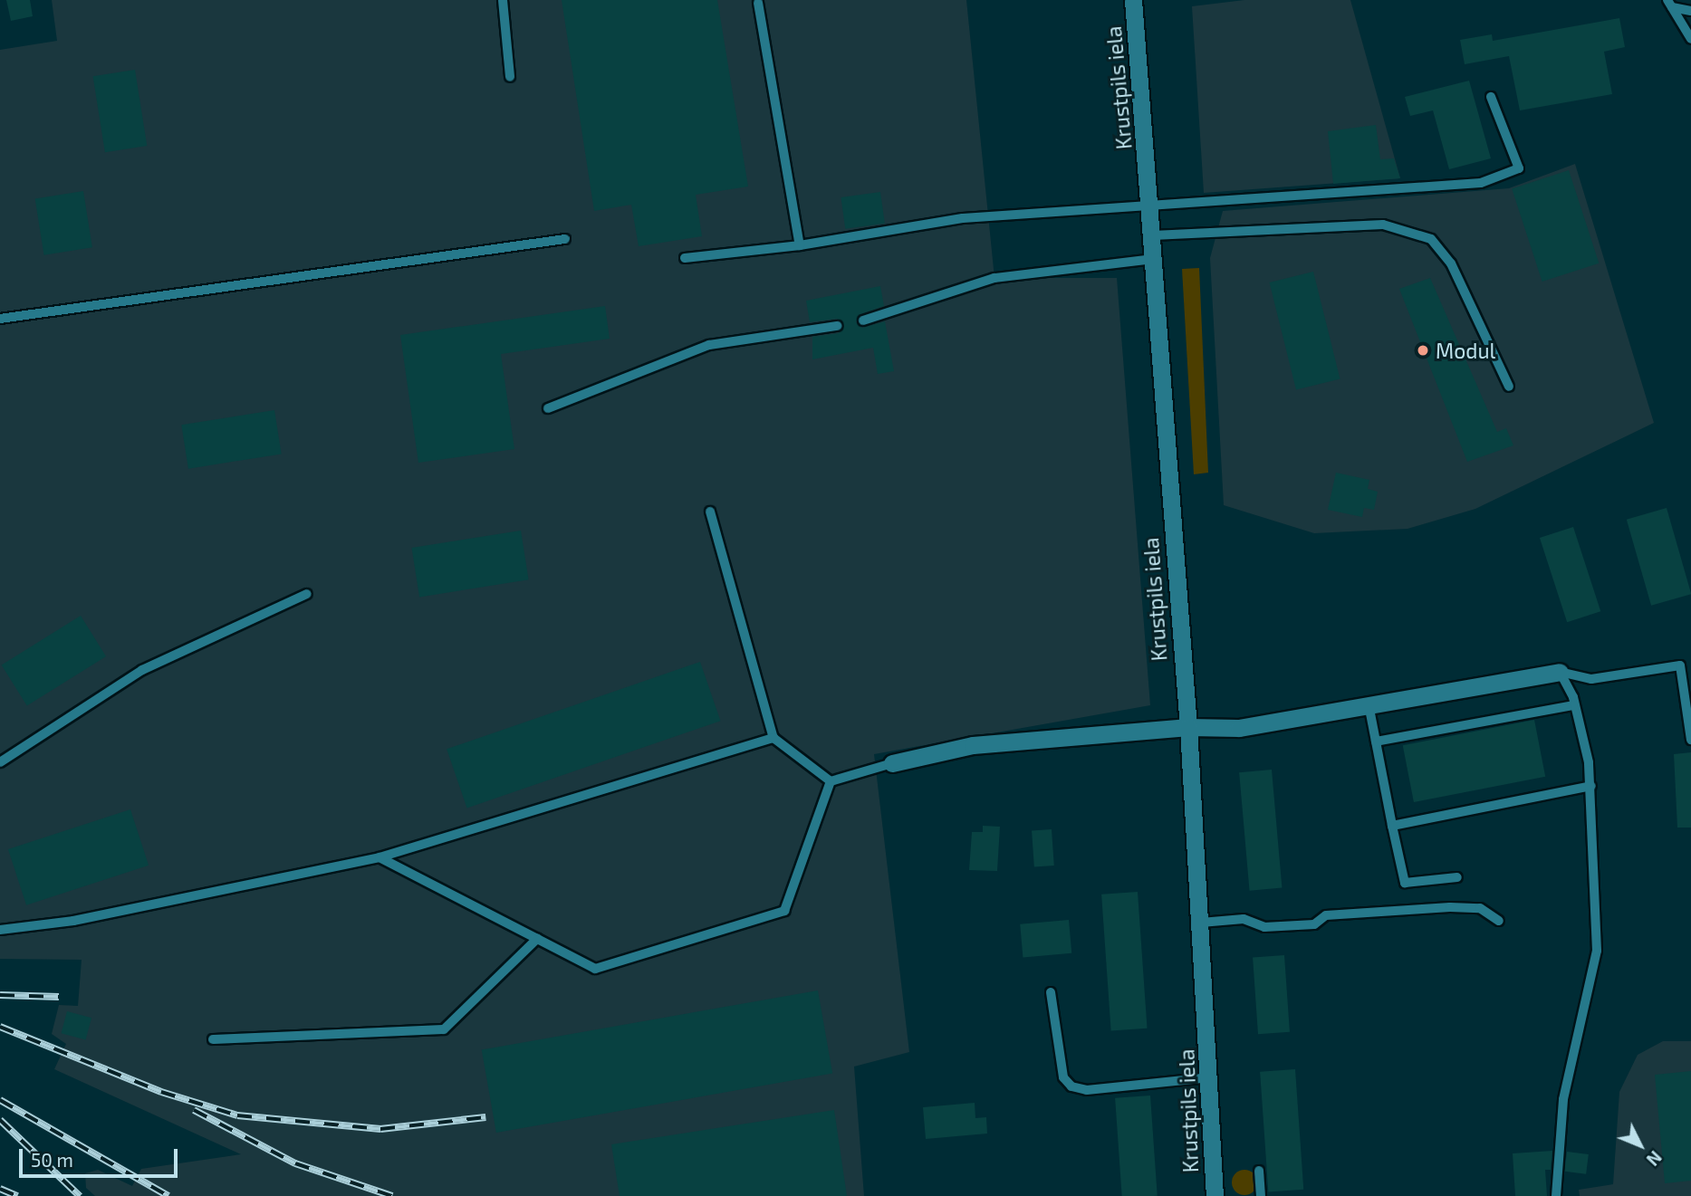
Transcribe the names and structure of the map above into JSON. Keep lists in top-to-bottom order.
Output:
{
  "streets": {
    "street": ["Krustpils iela"]
  },
  "places": ["Modul"],
  "scale_bar": "50 m",
  "north": "bottom right"
}
